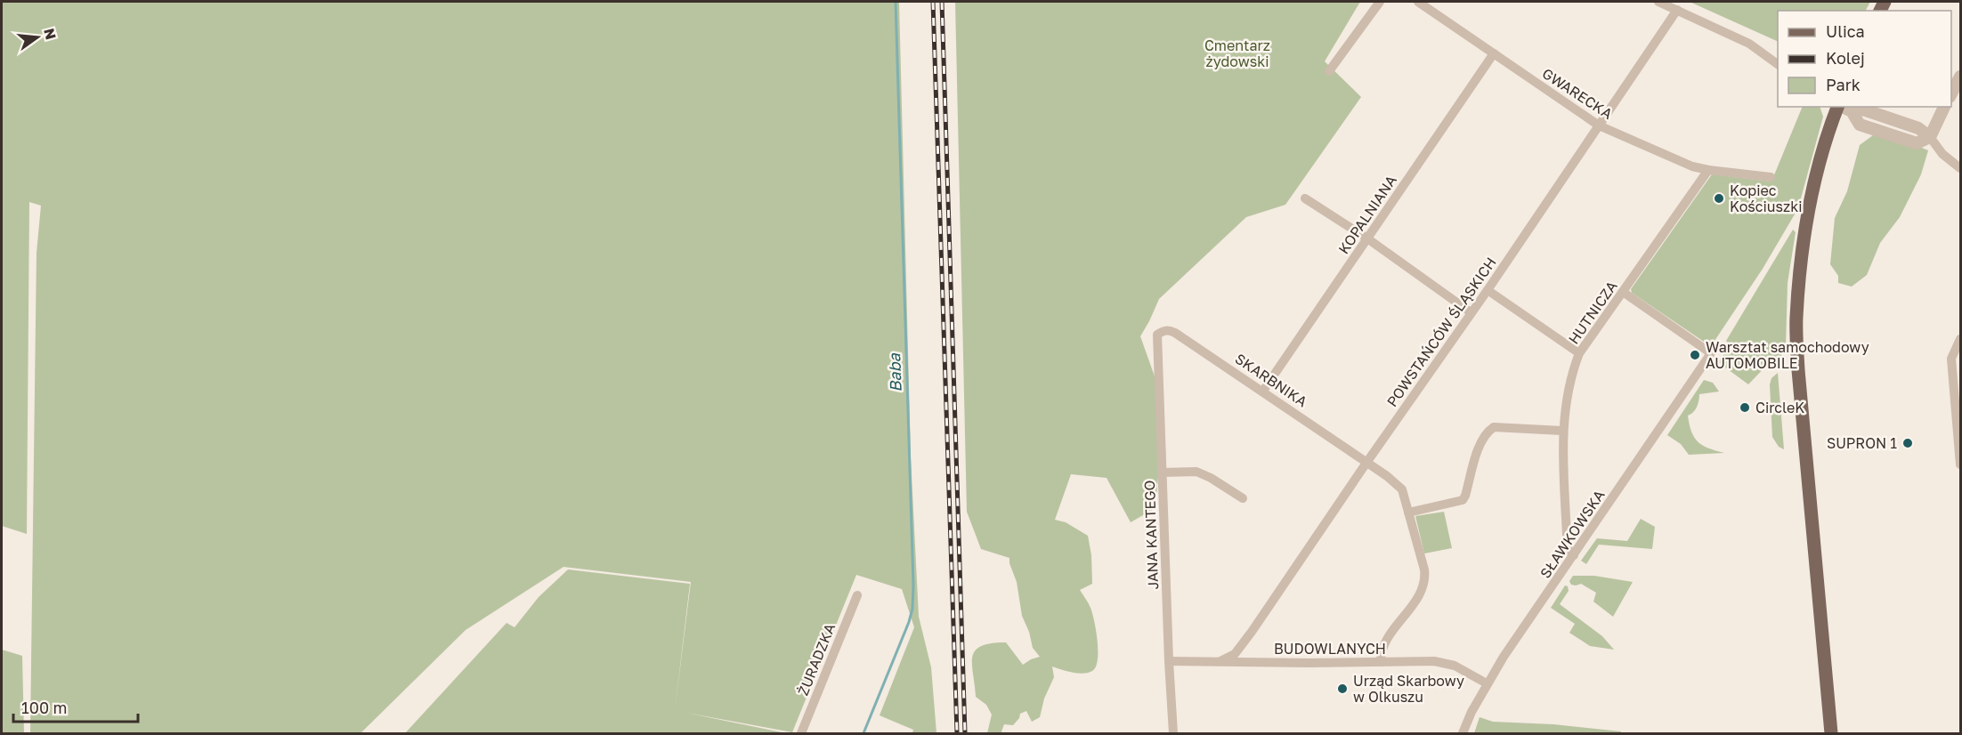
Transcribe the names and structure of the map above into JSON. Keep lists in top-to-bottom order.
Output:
{
  "streets": {
    "street": [
      "GWARECKA",
      "KOPALNIANA",
      "HUTNICZA",
      "POWSTAŃCÓW ŚLĄSKICH",
      "SKARBNIKA",
      "SŁAWKOWSKA",
      "JANA KANTEGO",
      "BUDOWLANYCH",
      "ŻURADZKA"
    ]
  },
  "crossings": [
    ["GWARECKA", "KOPALNIANA"],
    ["GWARECKA", "HUTNICZA"],
    ["GWARECKA", "POWSTAŃCÓW ŚLĄSKICH"],
    ["KOPALNIANA", "SKARBNIKA"],
    ["HUTNICZA", "SŁAWKOWSKA"],
    ["POWSTAŃCÓW ŚLĄSKICH", "SKARBNIKA"],
    ["POWSTAŃCÓW ŚLĄSKICH", "BUDOWLANYCH"],
    ["SKARBNIKA", "JANA KANTEGO"],
    ["SKARBNIKA", "BUDOWLANYCH"],
    ["SŁAWKOWSKA", "BUDOWLANYCH"],
    ["JANA KANTEGO", "BUDOWLANYCH"]
  ],
  "water": ["Baba"],
  "parks": ["Cmentarz żydowski"],
  "places": [
    "Kopiec Kościuszki",
    "Warsztat samochodowy AUTOMOBILE",
    "CircleK",
    "SUPRON 1",
    "Urząd Skarbowy w Olkuszu"
  ],
  "legend": ["Ulica", "Kolej", "Park"],
  "scale_bar": "100 m",
  "north": "right"
}
